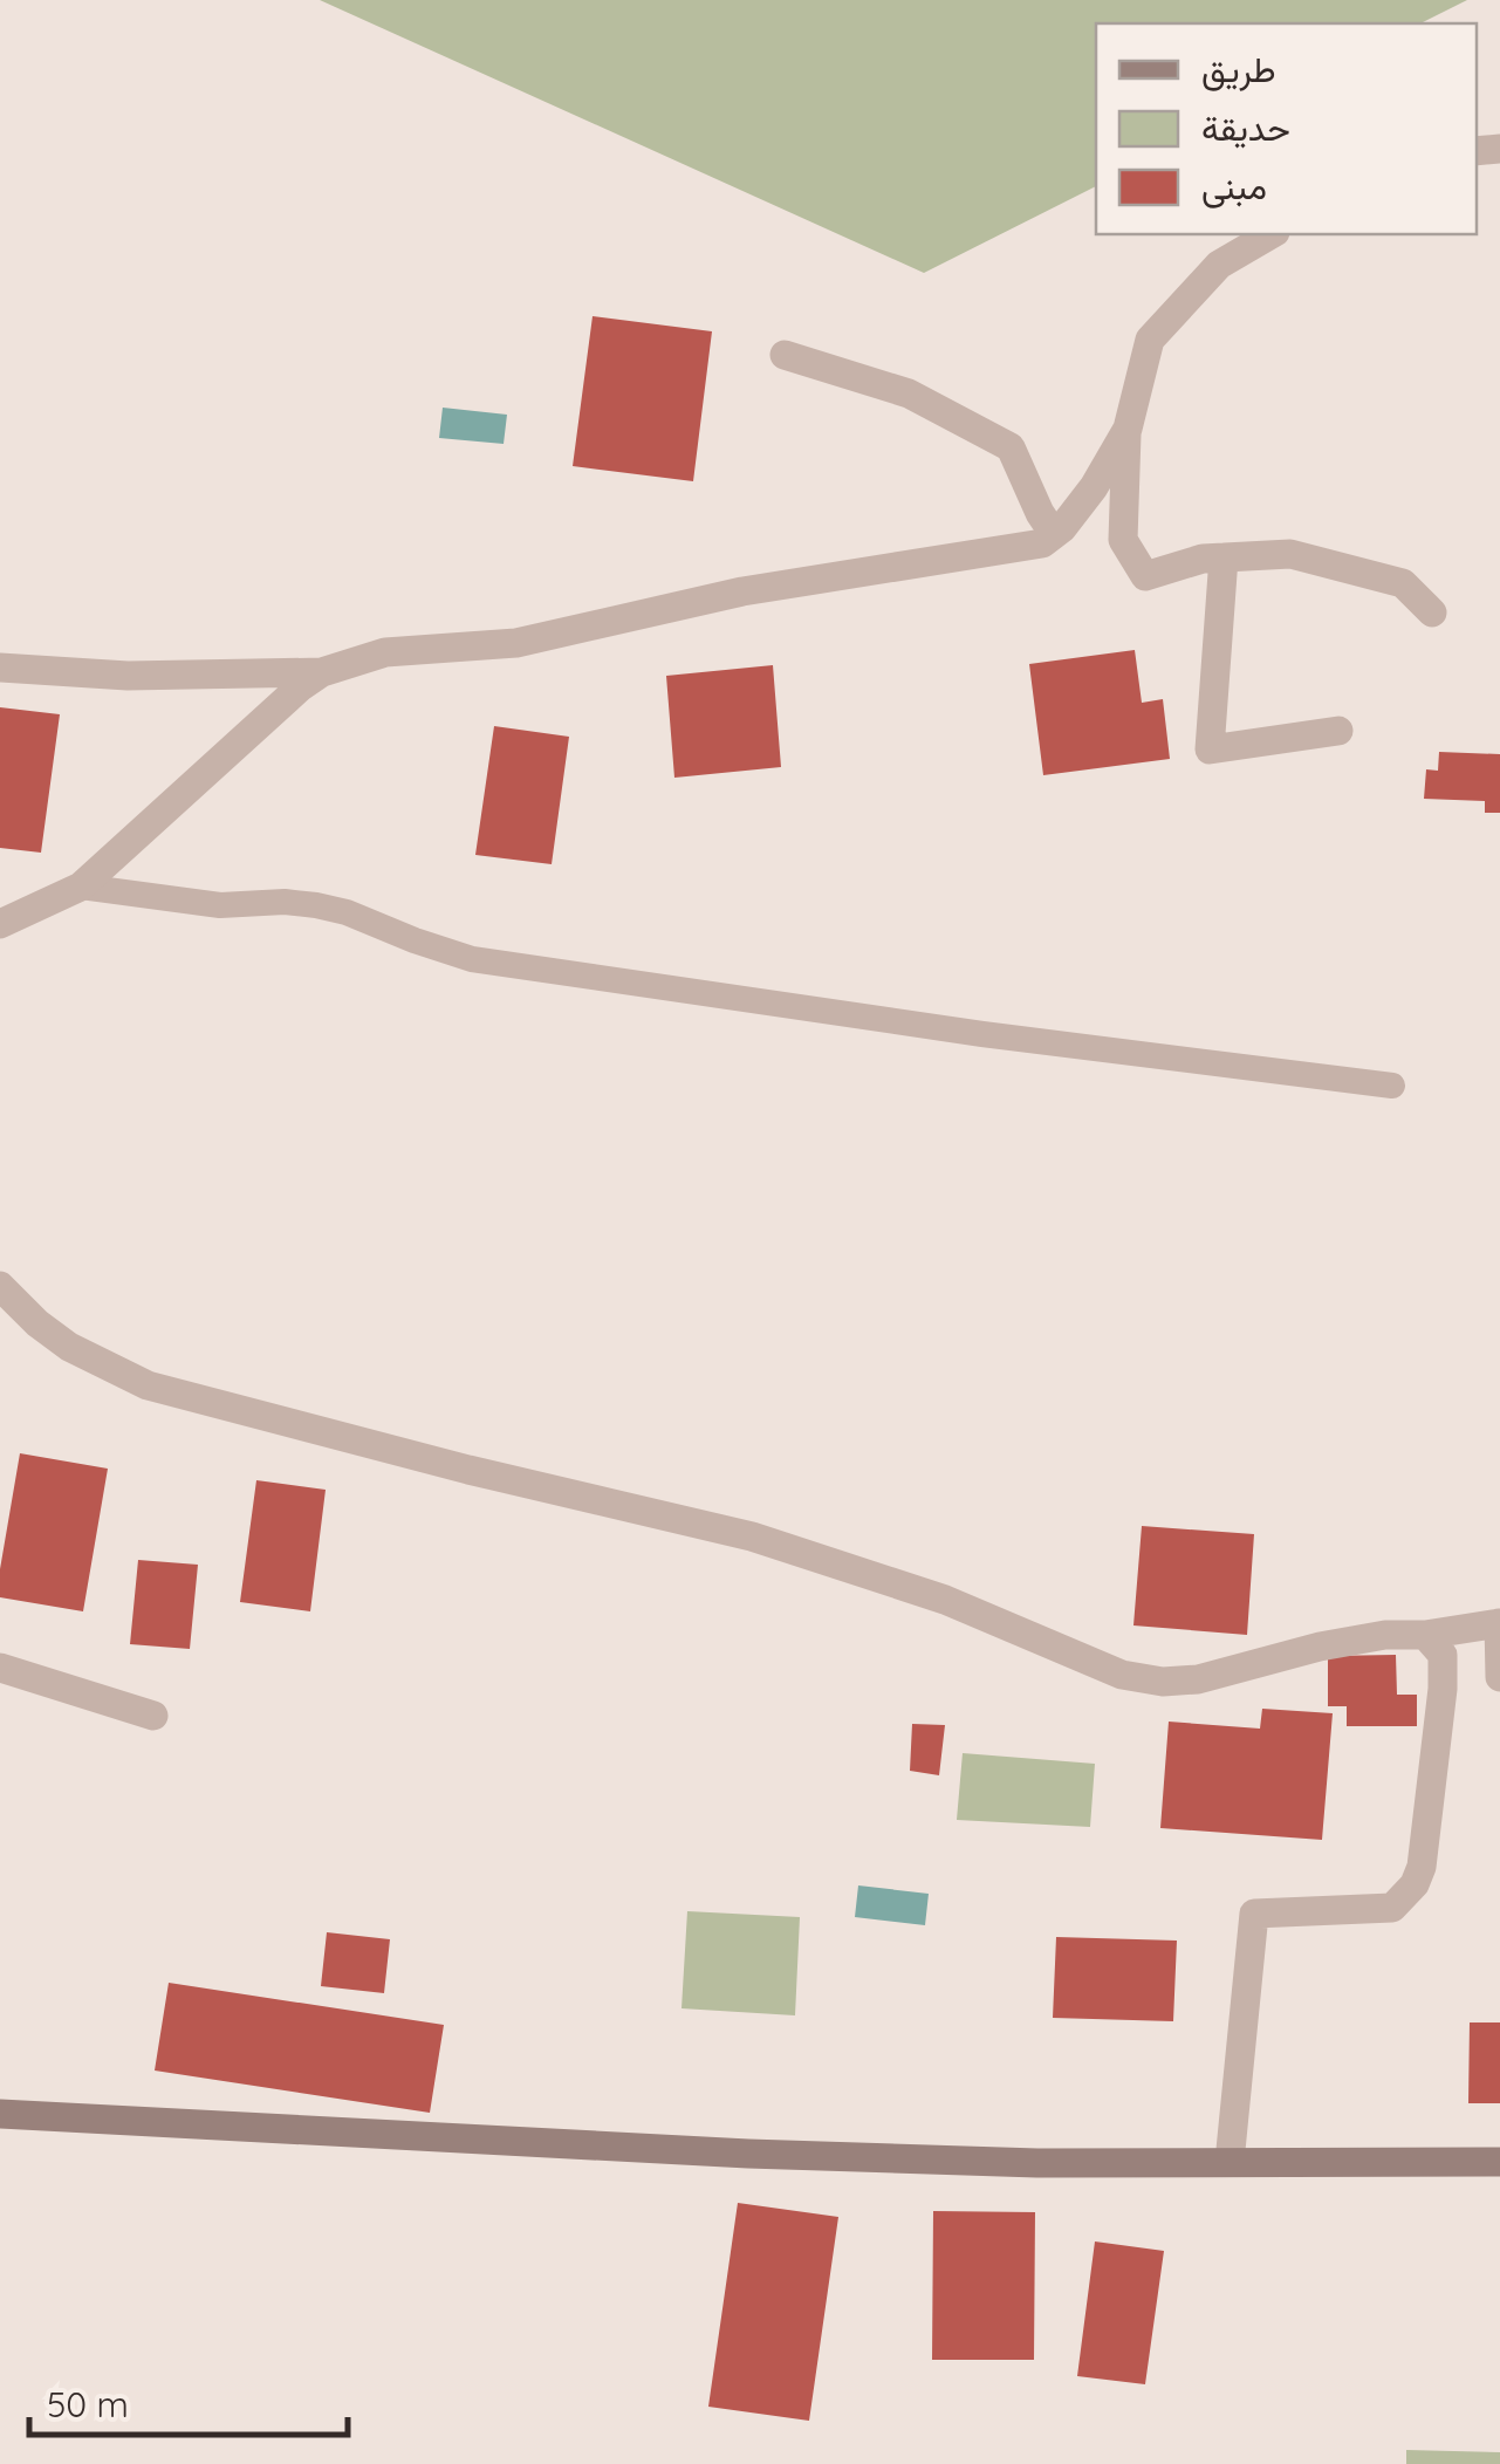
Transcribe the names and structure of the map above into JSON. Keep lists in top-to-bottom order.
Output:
{
  "legend": ["طريق", "حديقة", "مبنى"],
  "scale_bar": "50 m"
}
